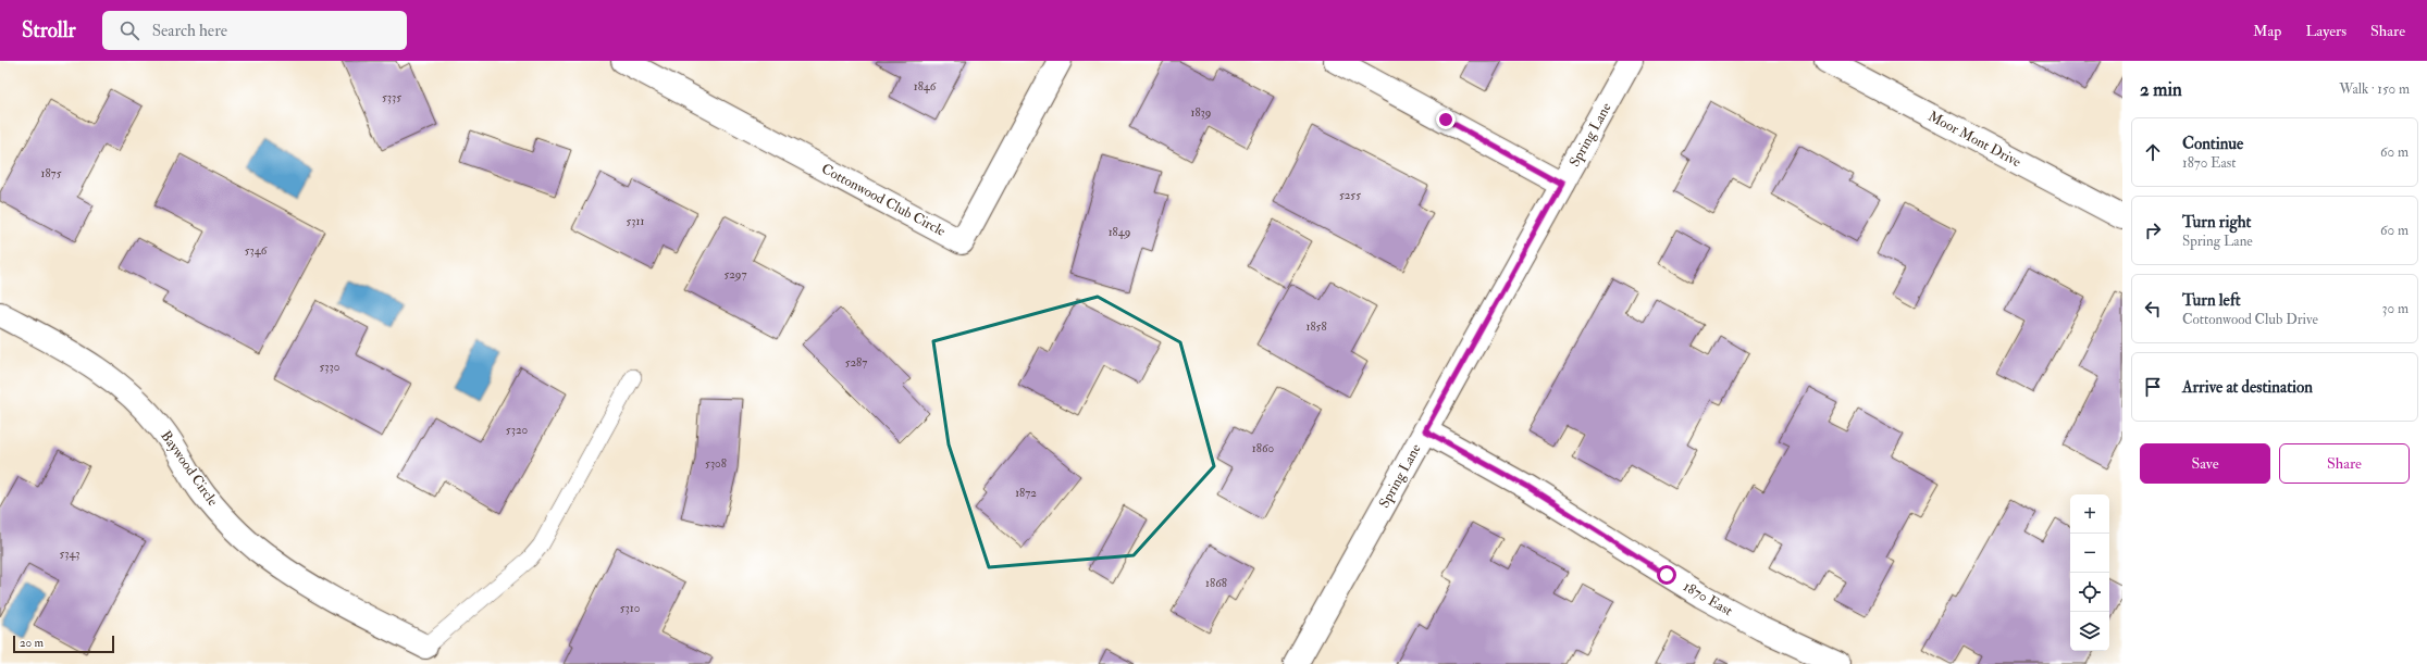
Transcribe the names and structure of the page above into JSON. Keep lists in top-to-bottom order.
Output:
{
  "streets": {
    "street": [
      "Spring Lane",
      "Moor Mont Drive",
      "Cottonwood Club Circle",
      "Baywood Circle",
      "1870 East"
    ]
  },
  "crossings": [
    ["Spring Lane", "1870 East"]
  ],
  "house_numbers": [
    "1846",
    "5335",
    "1839",
    "1875",
    "5255",
    "5311",
    "1849",
    "5346",
    "5297",
    "1858",
    "5287",
    "5330",
    "5320",
    "1860",
    "5308",
    "1872",
    "5343",
    "1868",
    "5310"
  ],
  "scale_bar": "20 m",
  "page": {
    "header": "Strollr",
    "search": "Search here",
    "nav": ["Map", "Layers", "Share"],
    "heading": ["2 min", "Walk · 150 m"],
    "list": [
      ["Continue", "1870 East", "60 m"],
      ["Turn right", "Spring Lane", "60 m"],
      ["Turn left", "Cottonwood Club Drive", "30 m"],
      "Arrive at destination"
    ],
    "buttons": ["Save", "Share"],
    "map_buttons": ["+", "−"],
    "scale": "20 m"
  }
}
